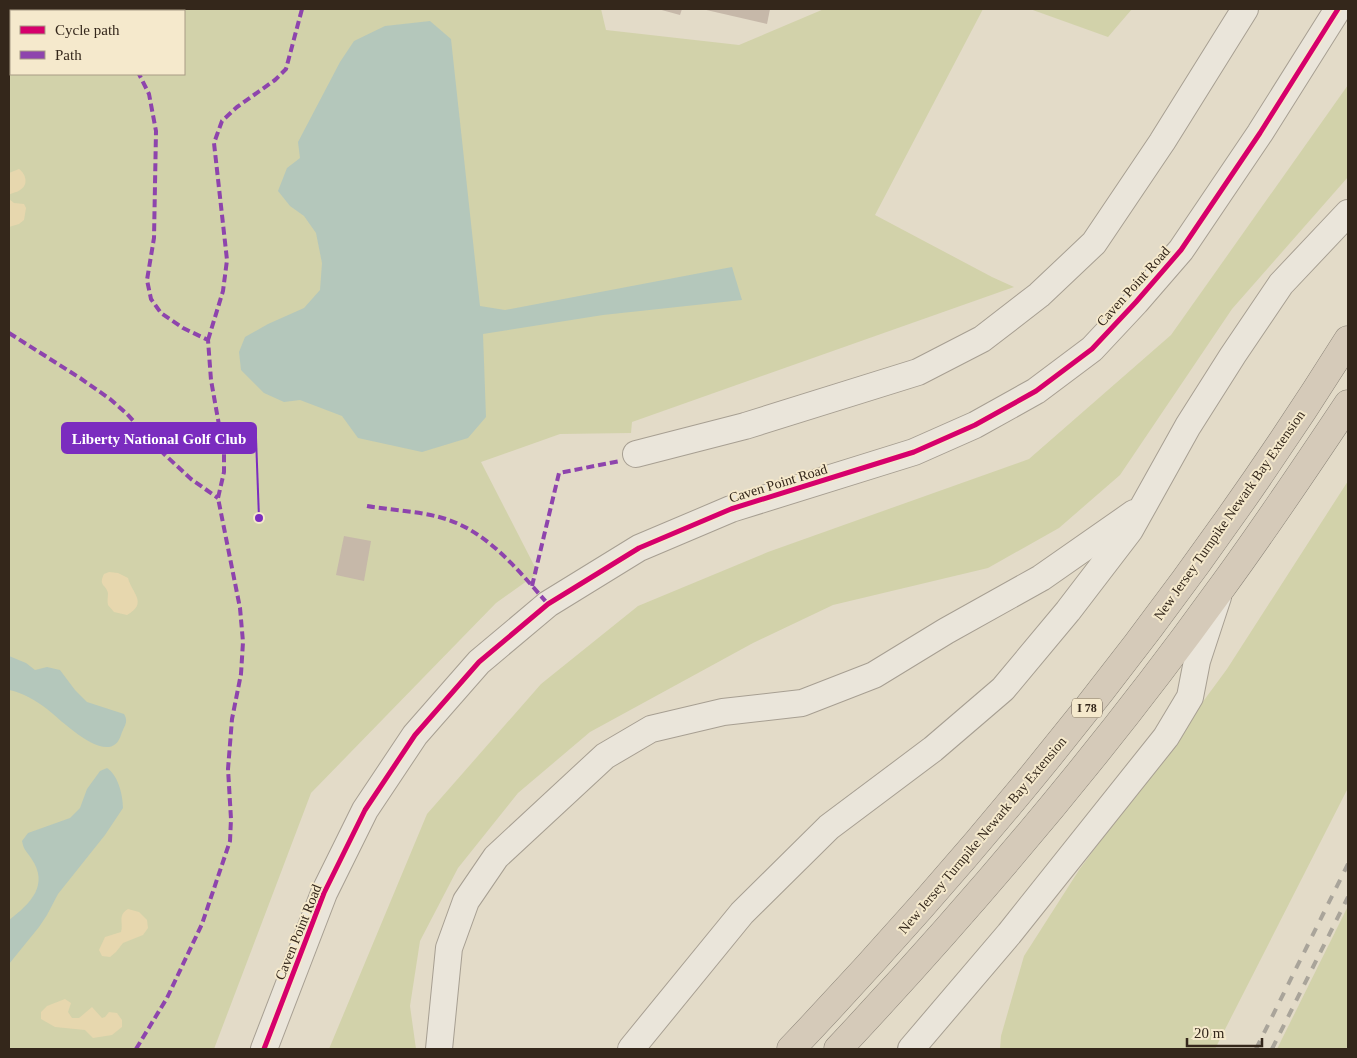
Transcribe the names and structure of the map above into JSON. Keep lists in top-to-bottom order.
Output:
{
  "streets": {
    "highway": ["New Jersey Turnpike Newark Bay Extension", "I 78"],
    "street": ["Caven Point Road"]
  },
  "places": ["Liberty National Golf Club"],
  "legend": ["Cycle path", "Path"],
  "scale_bar": "20 m"
}
